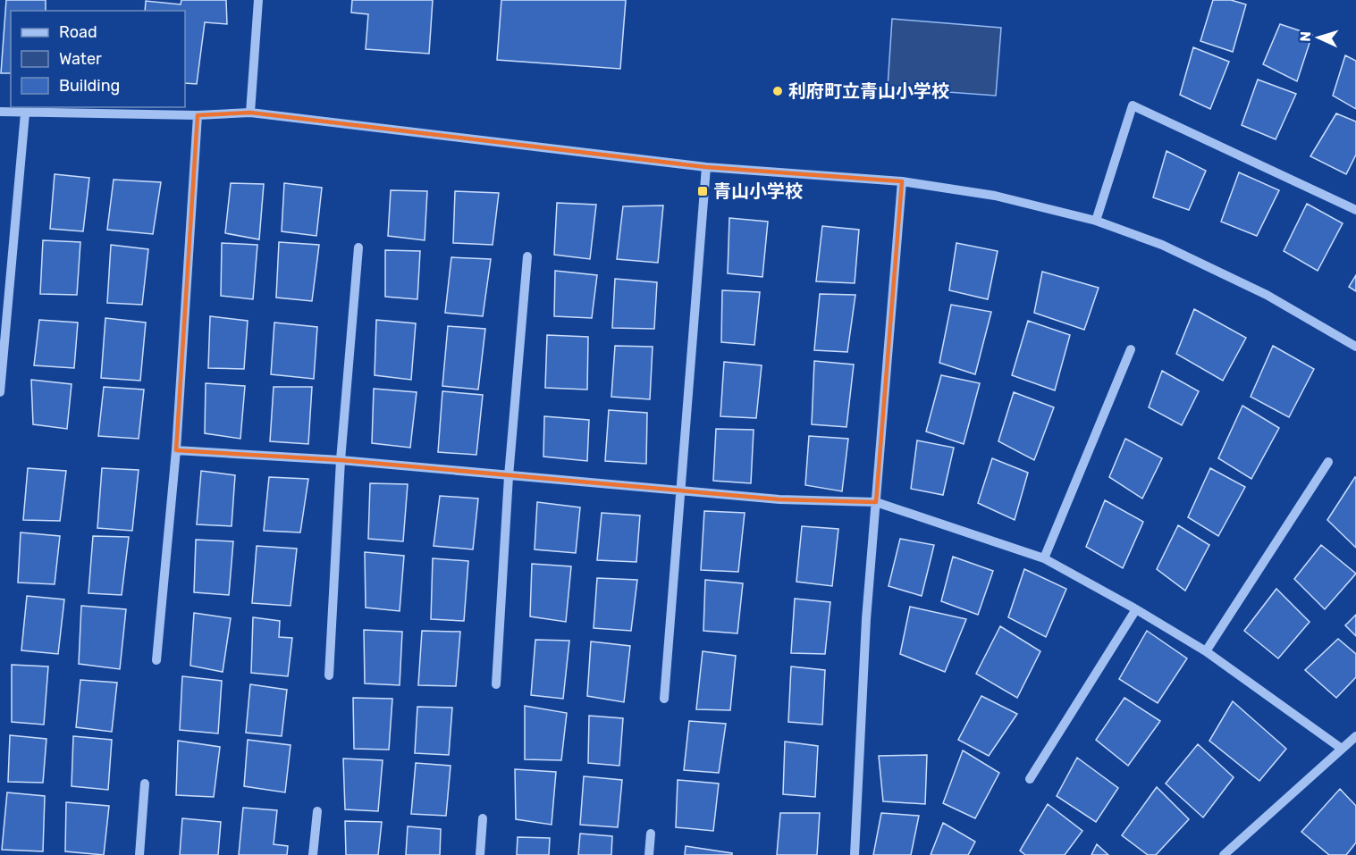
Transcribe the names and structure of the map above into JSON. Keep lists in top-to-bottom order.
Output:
{
  "places": {
    "other": ["利府町立青山小学校"],
    "transit": ["青山小学校"]
  },
  "legend": ["Road", "Water", "Building"],
  "north": "left"
}
